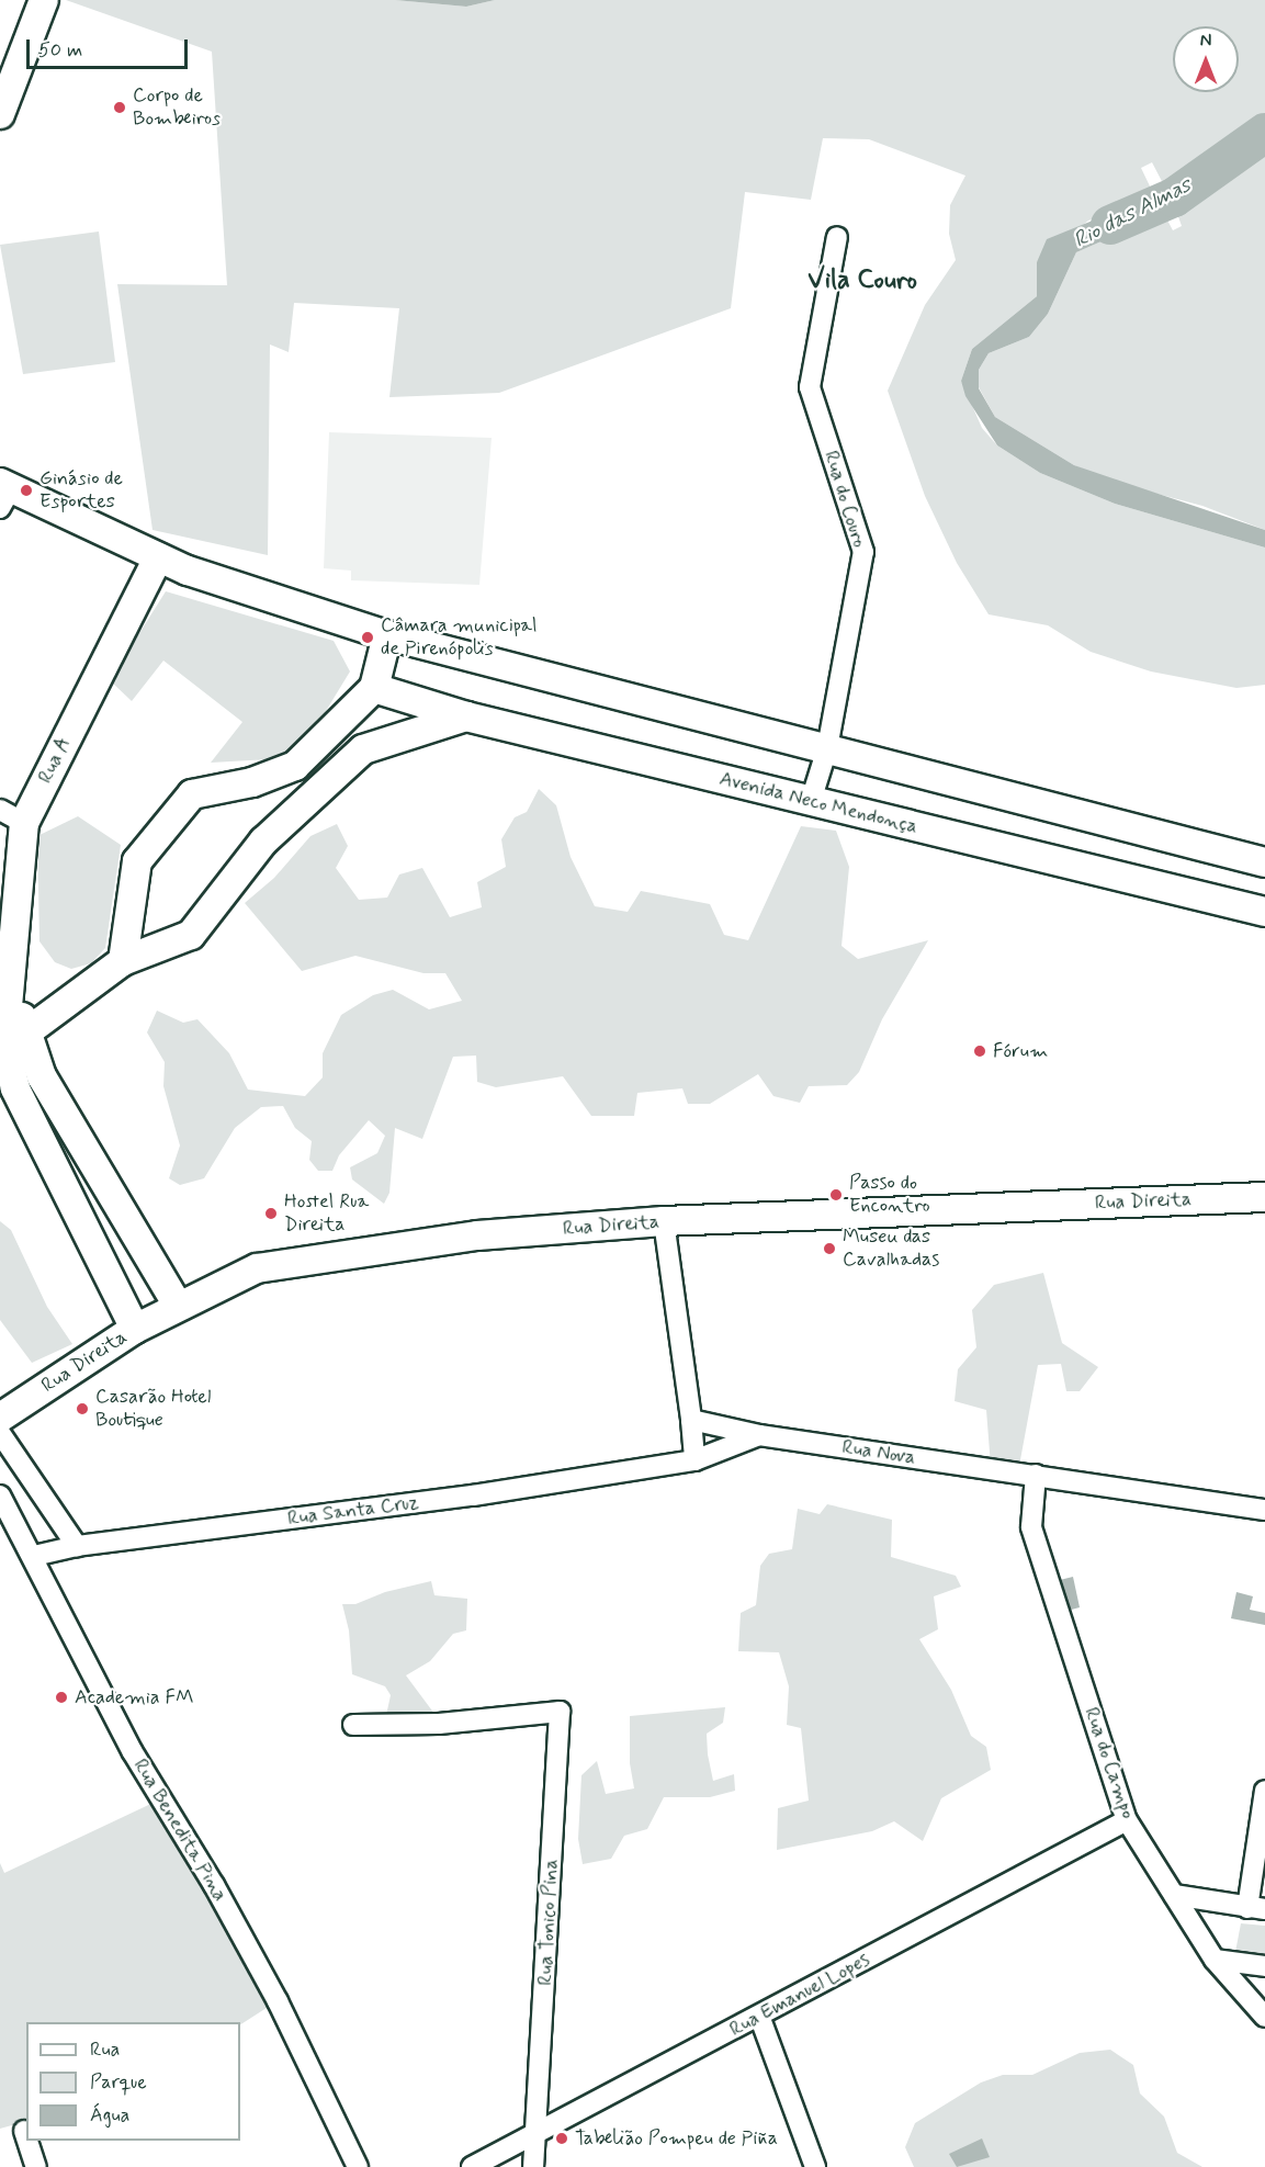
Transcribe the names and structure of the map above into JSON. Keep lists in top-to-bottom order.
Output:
{
  "streets": {
    "main road": ["Rua A", "Avenida Neco Mendonça", "Rua Direita"],
    "street": [
      "Rua do Couro",
      "Rua Nova",
      "Rua Santa Cruz",
      "Rua do Campo",
      "Rua Benedita Pina",
      "Rua Tonico Pina",
      "Rua Emanuel Lopes"
    ]
  },
  "crossings": [
    ["Rua do Couro", "Avenida Neco Mendonça"],
    ["Rua Nova", "Rua Santa Cruz"],
    ["Rua Nova", "Rua do Campo"],
    ["Rua Santa Cruz", "Rua Benedita Pina"],
    ["Rua do Campo", "Rua Emanuel Lopes"],
    ["Rua Tonico Pina", "Rua Emanuel Lopes"]
  ],
  "districts": ["Vila Couro"],
  "water": ["Rio das Almas"],
  "places": [
    "Corpo de Bombeiros",
    "Ginásio de Esportes",
    "Câmara municipal de Pirenópolis",
    "Fórum",
    "Passo do Encontro",
    "Hostel Rua Direita",
    "Museu das Cavalhadas",
    "Casarão Hotel Boutique",
    "Academia FM",
    "Tabelião Pompeu de Piña"
  ],
  "legend": ["Rua", "Parque", "Água"],
  "scale_bar": "50 m",
  "north": "top"
}
